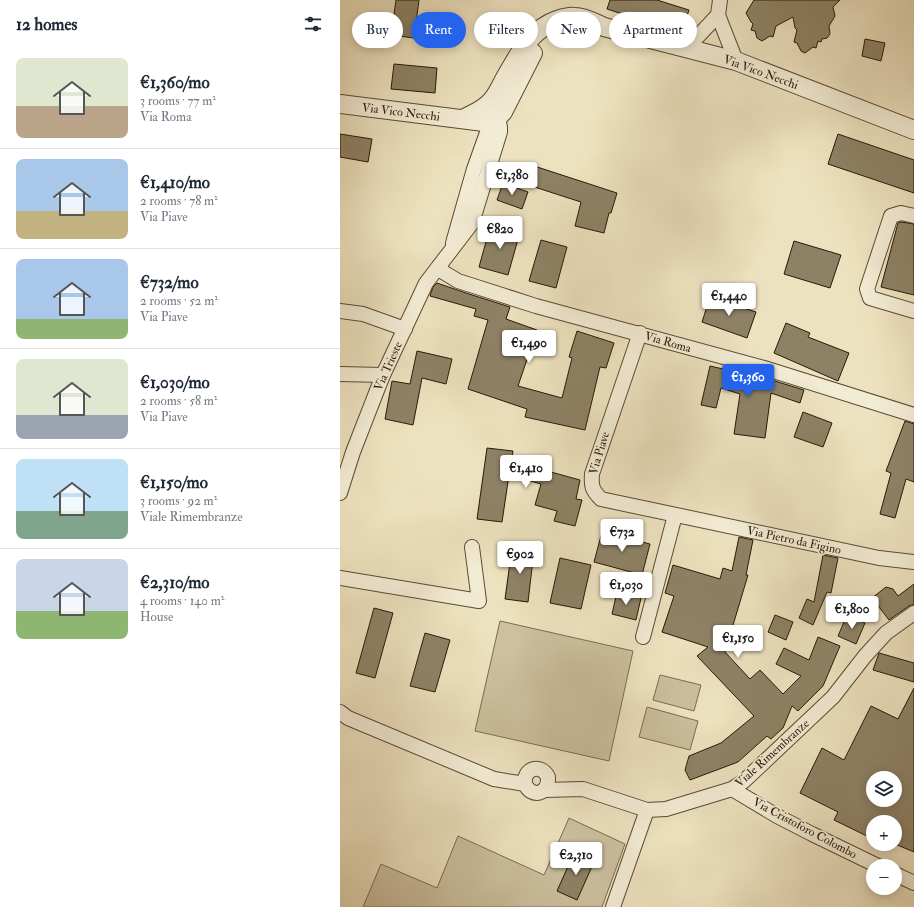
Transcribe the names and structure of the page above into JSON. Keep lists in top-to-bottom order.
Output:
{
  "streets": {
    "street": [
      "Via Vico Necchi",
      "Via Roma",
      "Via Trieste",
      "Via Piave",
      "Via Pietro da Figino",
      "Viale Rimembranze",
      "Via Cristoforo Colombo"
    ]
  },
  "crossings": [
    ["Via Vico Necchi", "Via Trieste"],
    ["Via Roma", "Via Trieste"],
    ["Via Roma", "Via Piave"],
    ["Via Piave", "Via Pietro da Figino"],
    ["Viale Rimembranze", "Via Cristoforo Colombo"]
  ],
  "page": {
    "heading": "12 homes",
    "chip": [
      "Buy",
      "Rent",
      "Filters",
      "New",
      "Apartment"
    ],
    "list": [
      {
        "name": "€1,360/mo",
        "note": "3 rooms · 77 m² · Via Roma"
      },
      {
        "name": "€1,410/mo",
        "note": "2 rooms · 78 m² · Via Piave"
      },
      {
        "name": "€732/mo",
        "note": "2 rooms · 52 m² · Via Piave"
      },
      {
        "name": "€1,030/mo",
        "note": "2 rooms · 58 m² · Via Piave"
      },
      {
        "name": "€1,150/mo",
        "note": "3 rooms · 92 m² · Viale Rimembranze"
      },
      {
        "name": "€2,310/mo",
        "note": "4 rooms · 140 m² · House"
      }
    ],
    "price": [
      "€1,380",
      "€820",
      "€1,440",
      "€1,490",
      "€1,360",
      "€1,410",
      "€732",
      "€902",
      "€1,030",
      "€1,800",
      "€1,150",
      "€2,310"
    ],
    "map_buttons": ["+", "−"]
  }
}
